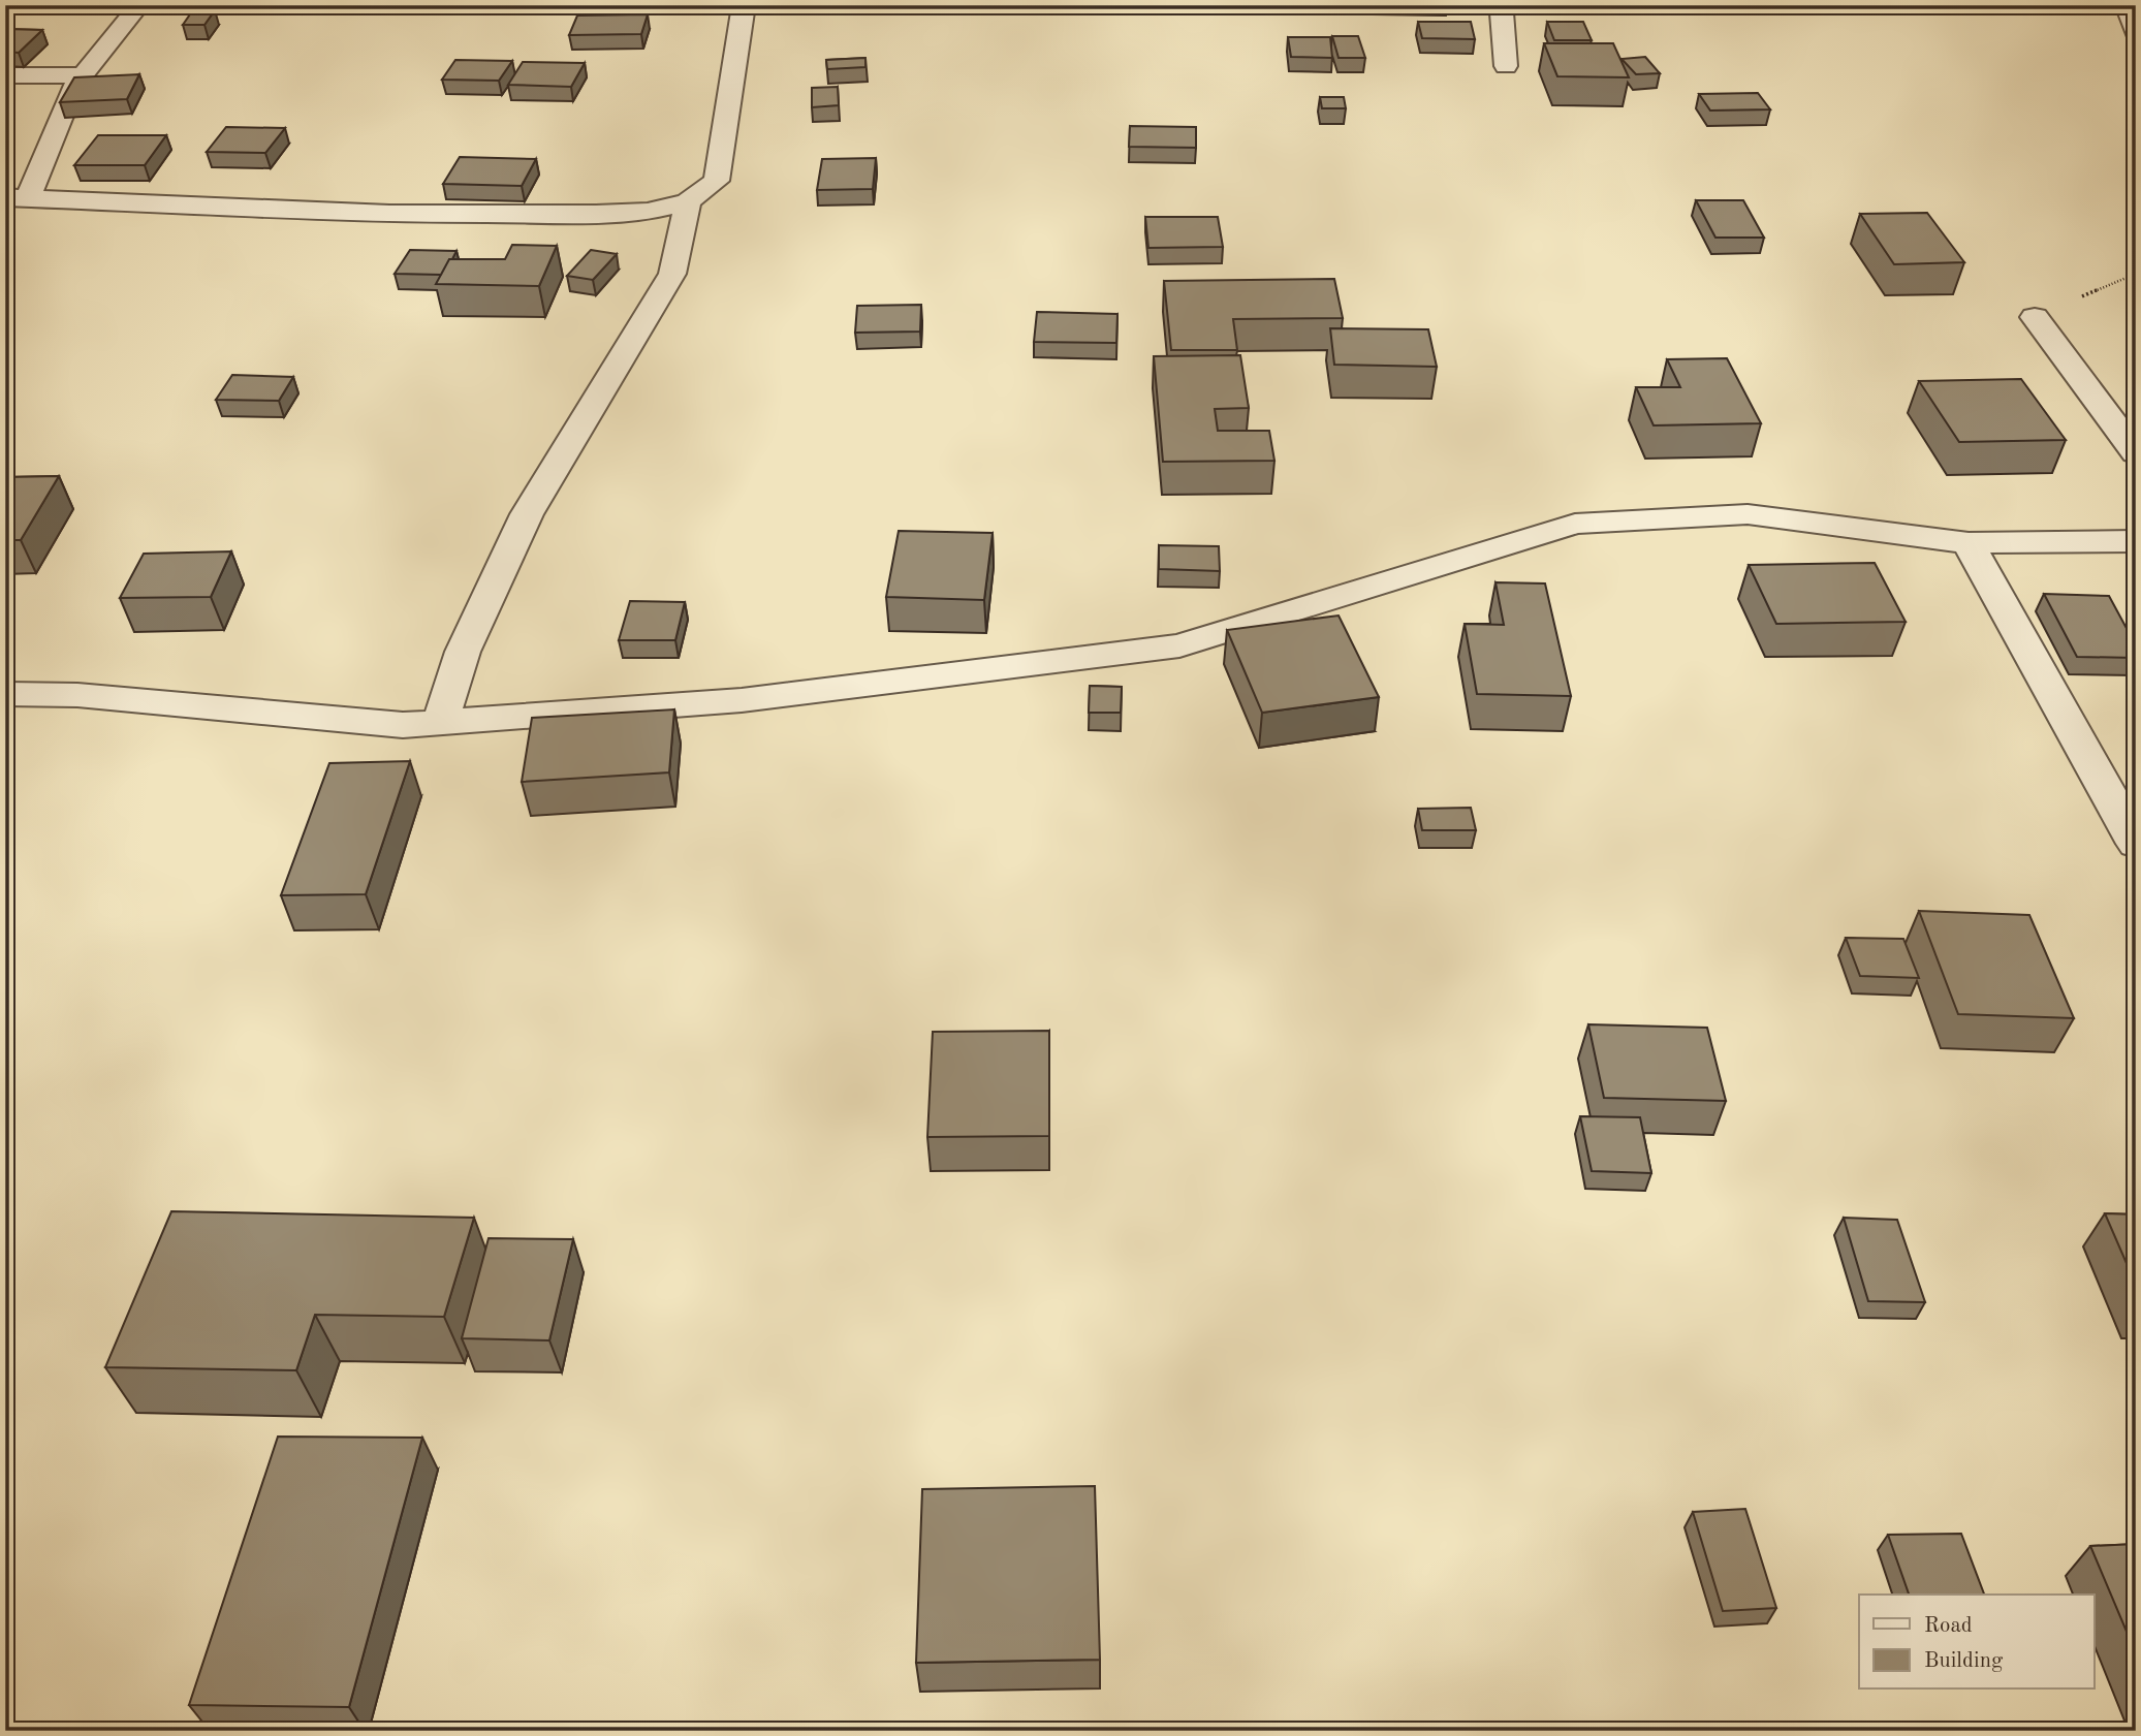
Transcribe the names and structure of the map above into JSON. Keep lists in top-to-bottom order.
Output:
{
  "legend": ["Road", "Building"]
}
